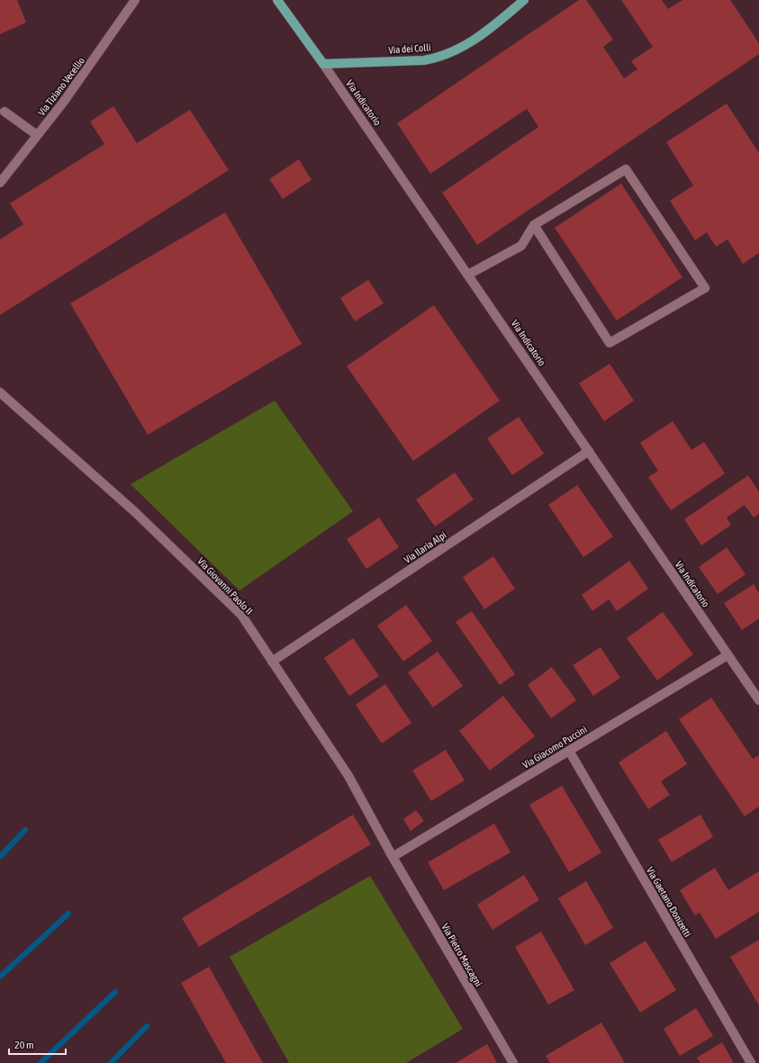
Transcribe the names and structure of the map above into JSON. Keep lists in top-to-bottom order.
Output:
{
  "streets": {
    "main road": ["Via dei Colli", "Via Indicatorio"],
    "street": [
      "Via Tiziano Vecellio",
      "Via Ilaria Alpi",
      "Via Giovanni Paolo II",
      "Via Giacomo Puccini",
      "Via Gaetano Donizetti",
      "Via Pietro Mascagni"
    ]
  },
  "crossings": [
    ["Via dei Colli", "Via Indicatorio"],
    ["Via Indicatorio", "Via Ilaria Alpi"],
    ["Via Indicatorio", "Via Giacomo Puccini"],
    ["Via Ilaria Alpi", "Via Giovanni Paolo II"],
    ["Via Giovanni Paolo II", "Via Giacomo Puccini"],
    ["Via Giovanni Paolo II", "Via Pietro Mascagni"],
    ["Via Giacomo Puccini", "Via Gaetano Donizetti"],
    ["Via Giacomo Puccini", "Via Pietro Mascagni"]
  ],
  "scale_bar": "20 m"
}
